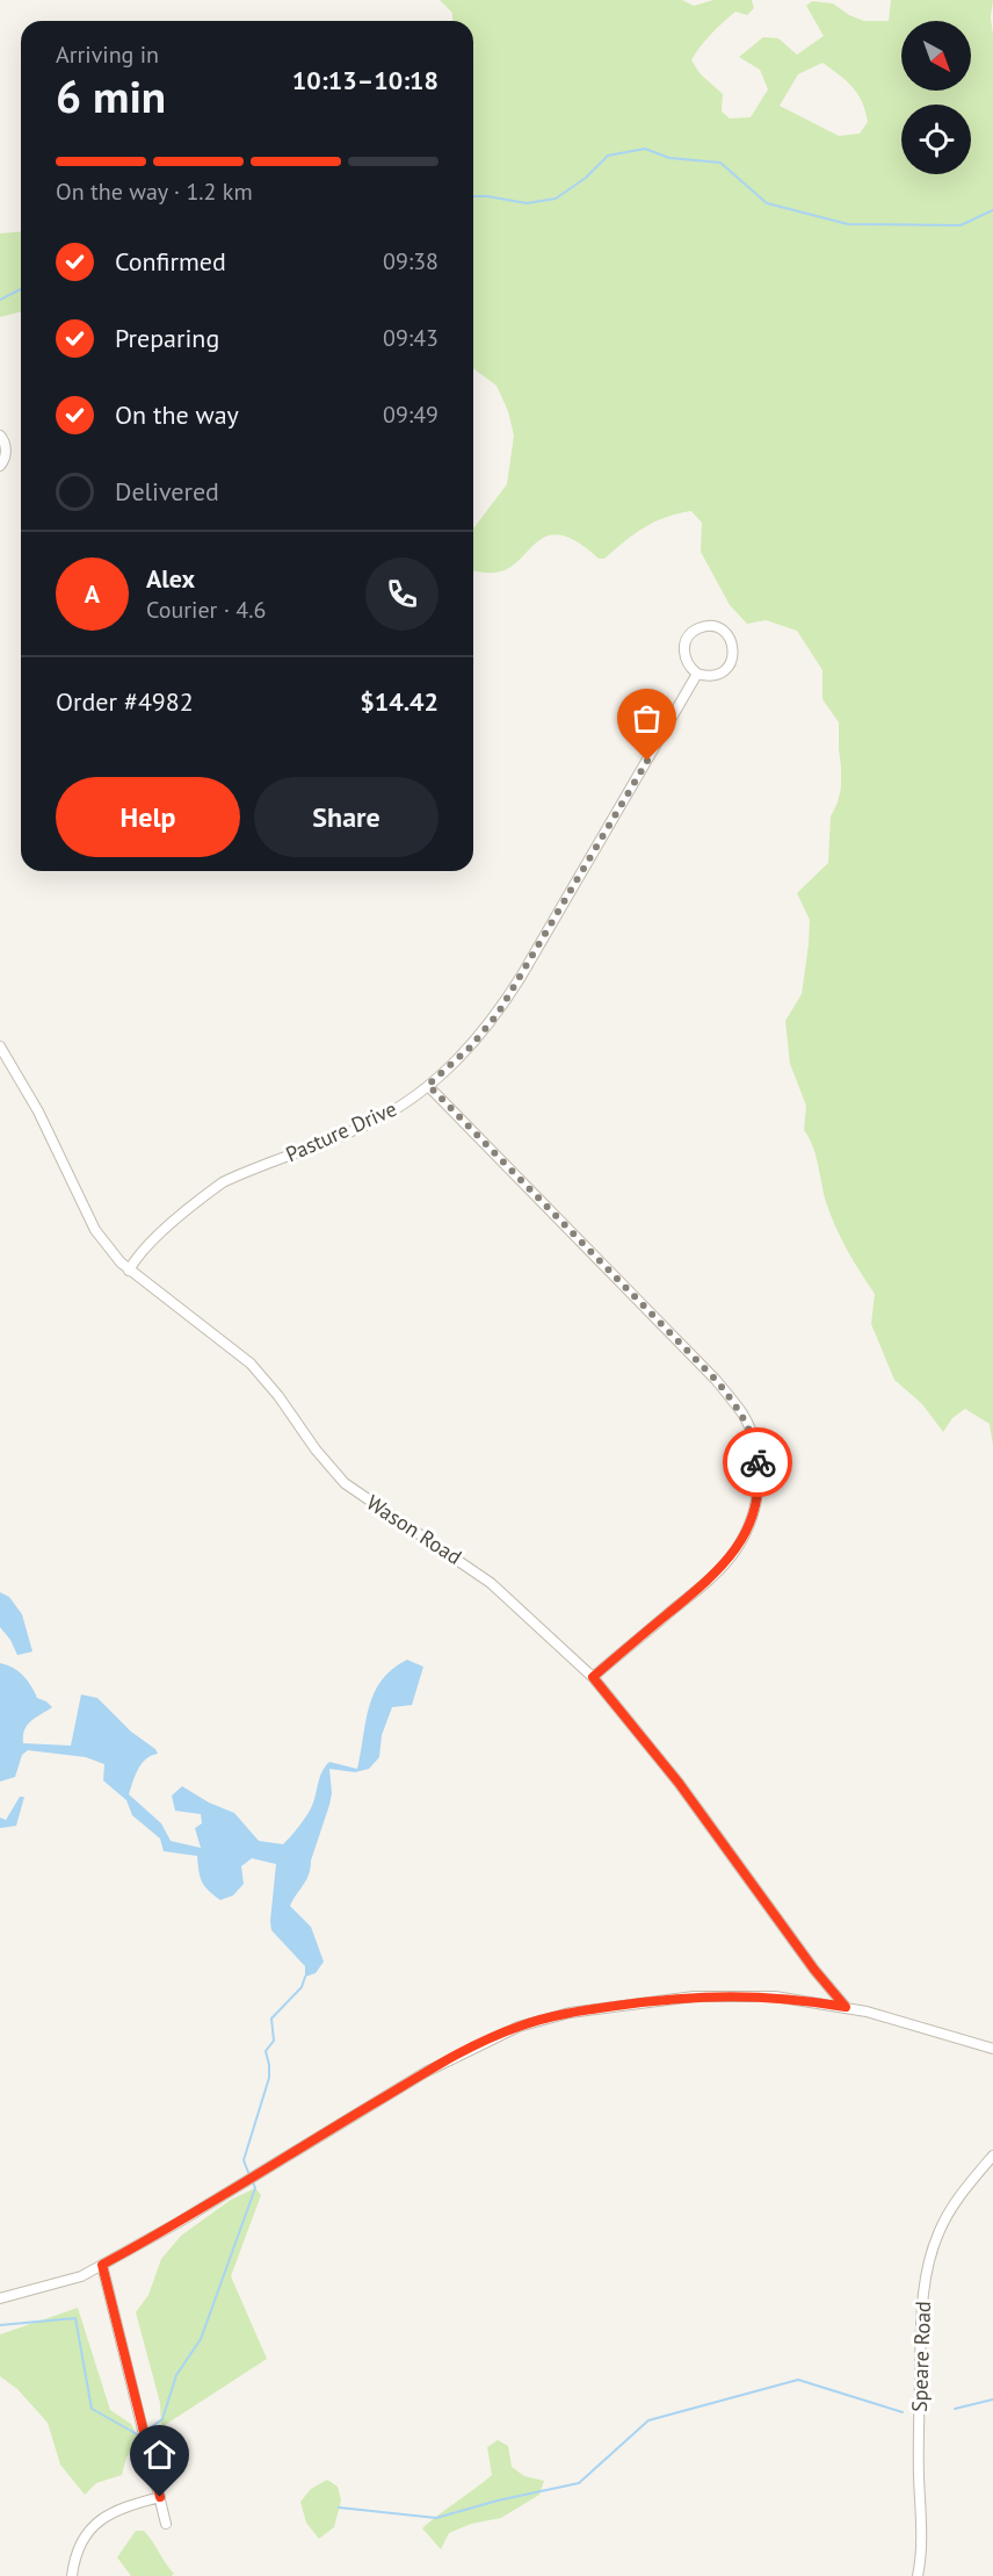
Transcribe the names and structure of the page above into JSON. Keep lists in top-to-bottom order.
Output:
{
  "streets": {
    "street": ["Pasture Drive", "Wason Road", "Speare Road"]
  },
  "crossings": [
    ["Pasture Drive", "Wason Road"]
  ],
  "north": "bottom right",
  "page": {
    "heading": ["6 min", "Arriving in", "10:13–10:18"],
    "panel": [
      "Alex",
      "Courier · 4.6",
      "Order #4982",
      "$14.42"
    ],
    "bar": "On the way · 1.2 km",
    "list": [
      ["Confirmed", "09:38"],
      ["Preparing", "09:43"],
      ["On the way", "09:49"],
      "Delivered"
    ],
    "round": "A",
    "buttons": ["Help", "Share"]
  }
}
